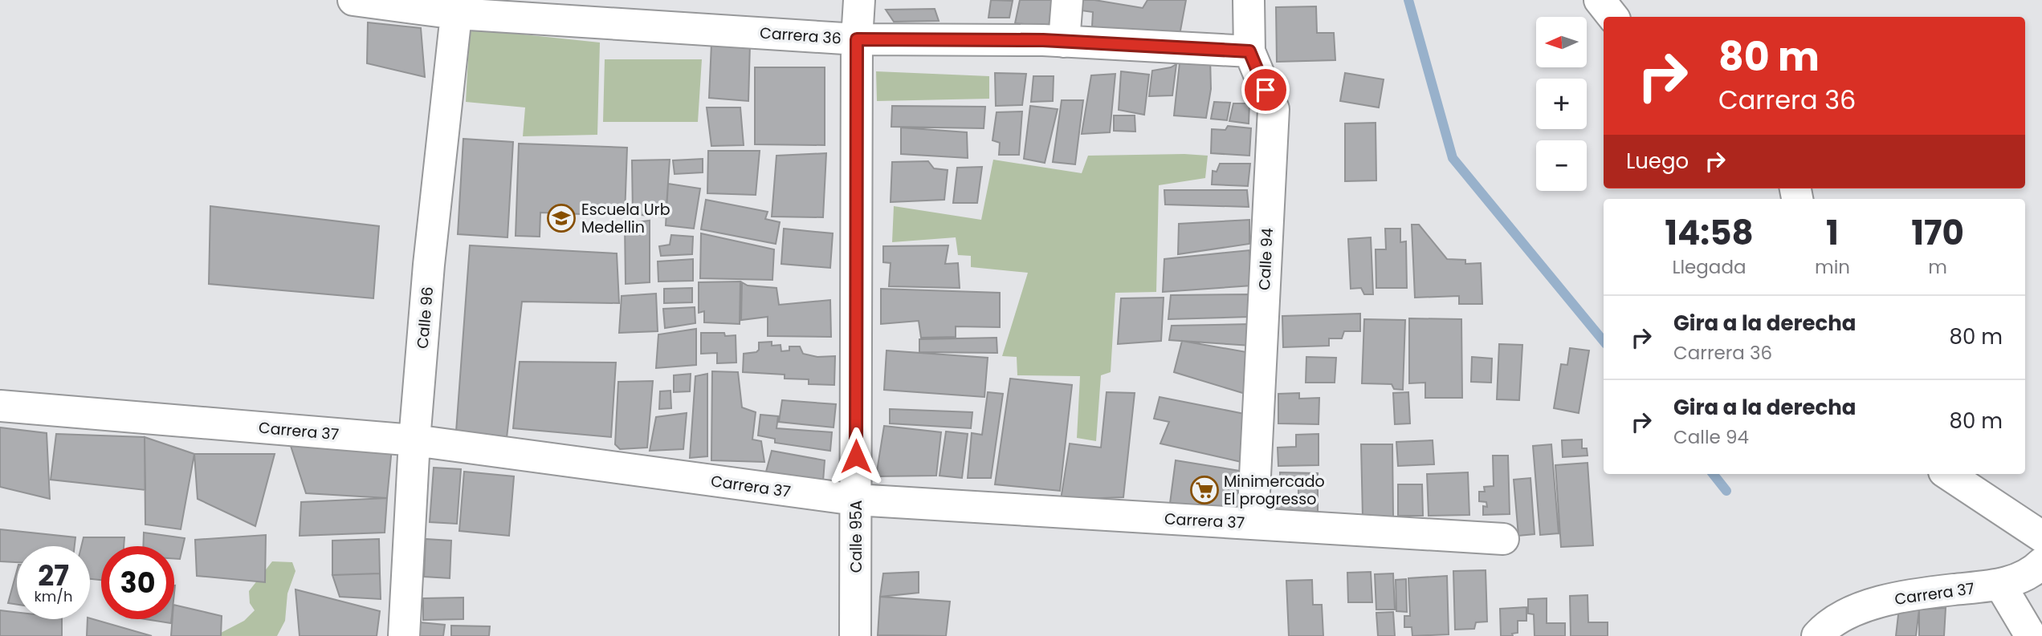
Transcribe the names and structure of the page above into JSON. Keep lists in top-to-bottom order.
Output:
{
  "streets": {
    "street": [
      "Carrera 36",
      "Calle 94",
      "Calle 96",
      "Carrera 37",
      "Calle 95A"
    ]
  },
  "crossings": [
    ["Carrera 36", "Calle 94"],
    ["Carrera 36", "Calle 96"],
    ["Carrera 36", "Calle 95A"],
    ["Calle 94", "Carrera 37"],
    ["Calle 96", "Carrera 37"],
    ["Carrera 37", "Calle 95A"]
  ],
  "places": {
    "school or university": ["Escuela Urb Medellin"],
    "supermarket": ["Minimercado El progresso"]
  },
  "north": "left",
  "page": {
    "map_buttons": ["+", "−"],
    "turn": ["80 m", "Carrera 36"],
    "then": "Luego",
    "eta": [
      "14:58",
      "Llegada",
      "1",
      "min",
      "170",
      "m"
    ],
    "list": [
      {
        "name": "Gira a la derecha",
        "note": "Carrera 36",
        "value": "80 m"
      },
      {
        "name": "Gira a la derecha",
        "note": "Calle 94",
        "value": "80 m"
      }
    ],
    "speed": "27 km/h",
    "limit": "30"
  }
}
